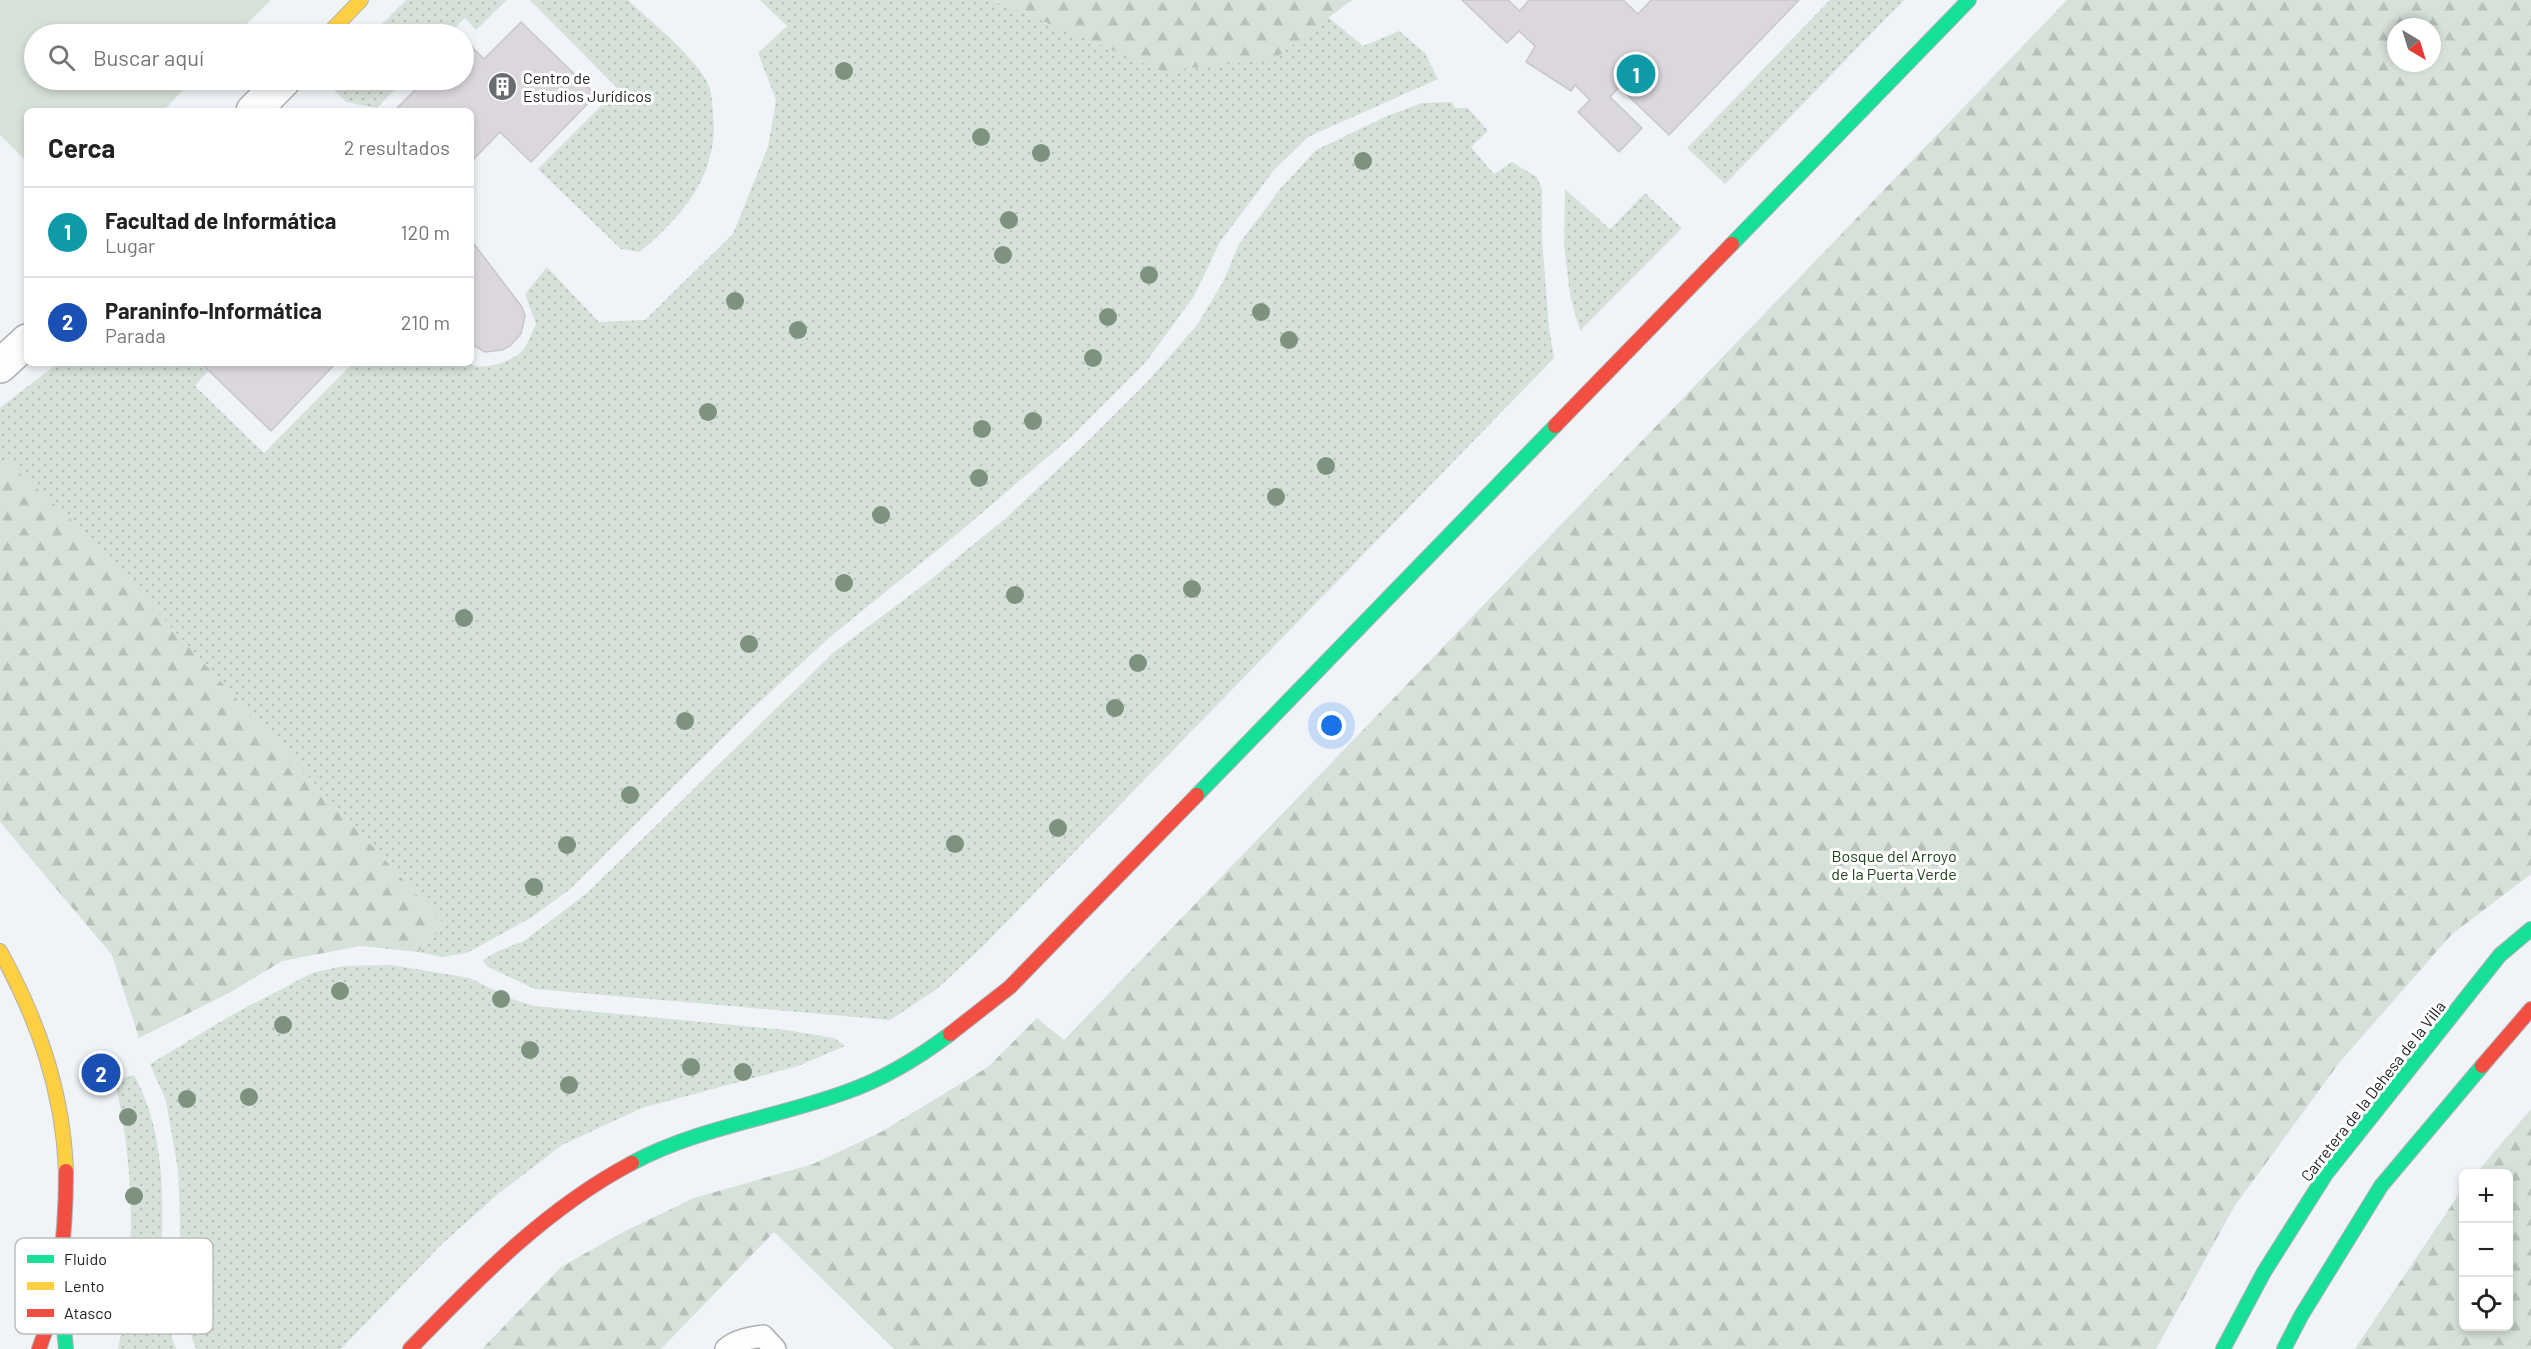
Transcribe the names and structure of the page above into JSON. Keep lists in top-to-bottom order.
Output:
{
  "streets": {
    "street": ["Carretera de la Dehesa de la Villa"]
  },
  "parks": ["Bosque del Arroyo de la Puerta Verde"],
  "places": {
    "building": ["Centro de Estudios Jurídicos"]
  },
  "legend": ["Fluido", "Lento", "Atasco"],
  "north": "bottom right",
  "page": {
    "search": "Buscar aquí",
    "pins": ["1", "2"],
    "heading": ["Cerca", "2 resultados"],
    "list": [
      {
        "mark": "1",
        "name": "Facultad de Informática",
        "note": "Lugar",
        "value": "120 m"
      },
      {
        "mark": "2",
        "name": "Paraninfo-Informática",
        "note": "Parada",
        "value": "210 m"
      }
    ],
    "map_buttons": ["+", "−"]
  }
}
